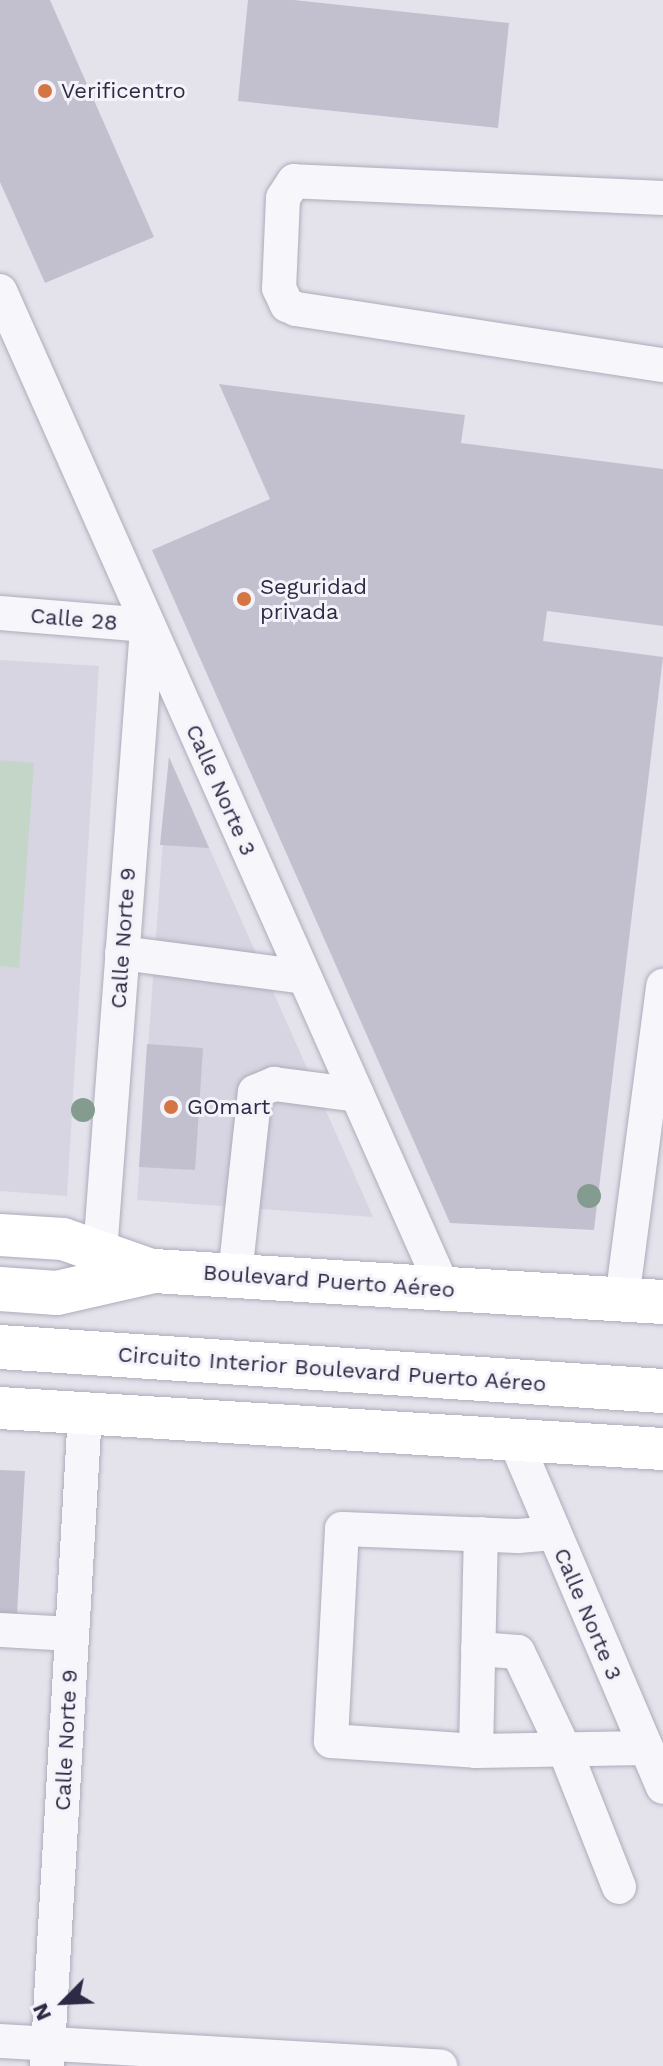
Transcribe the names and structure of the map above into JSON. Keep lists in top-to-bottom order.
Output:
{
  "streets": {
    "highway": ["Boulevard Puerto Aéreo", "Circuito Interior Boulevard Puerto Aéreo"],
    "street": ["Calle 28", "Calle Norte 3", "Calle Norte 9"]
  },
  "crossings": [
    ["Calle 28", "Calle Norte 3"],
    ["Calle 28", "Calle Norte 9"],
    ["Calle Norte 3", "Calle Norte 9"],
    ["Calle Norte 3", "Boulevard Puerto Aéreo"],
    ["Calle Norte 9", "Boulevard Puerto Aéreo"]
  ],
  "places": ["Verificentro", "Seguridad privada", "GOmart"],
  "north": "bottom left"
}
